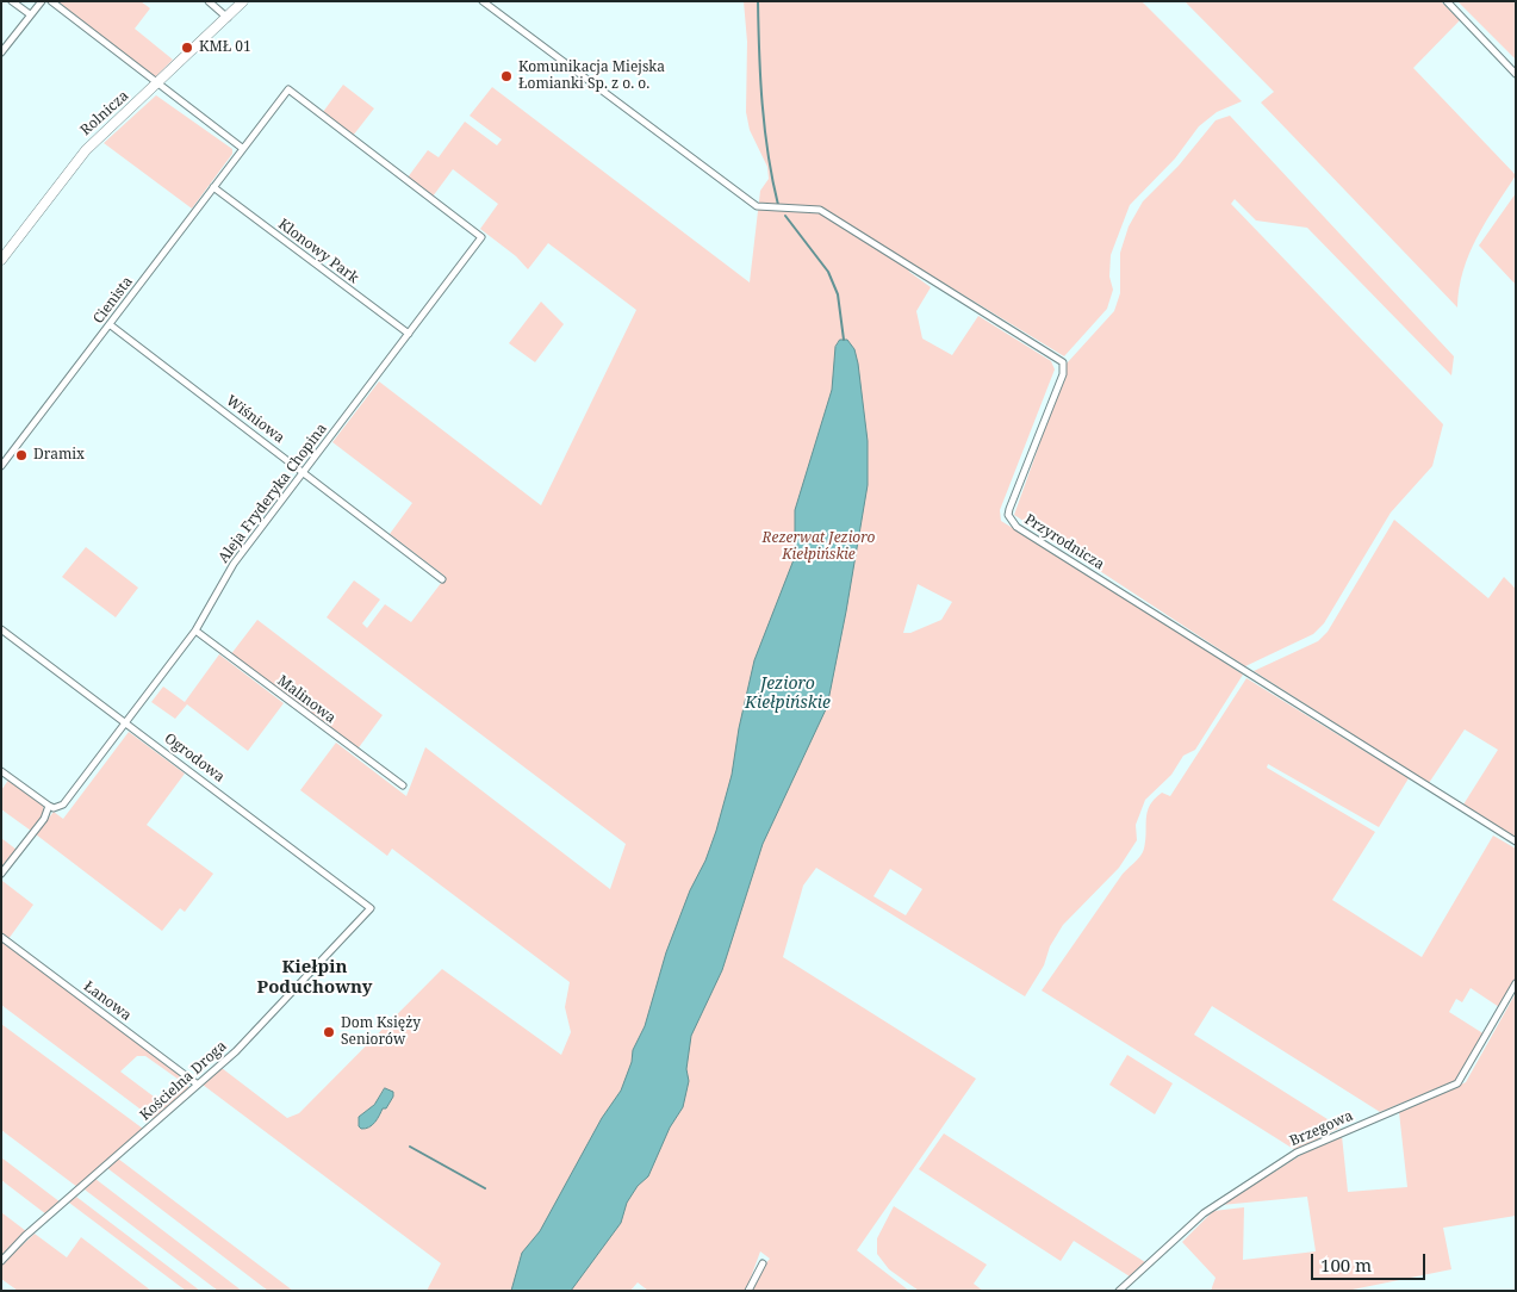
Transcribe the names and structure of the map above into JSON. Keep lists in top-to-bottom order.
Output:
{
  "streets": {
    "street": [
      "Rolnicza",
      "Klonowy Park",
      "Cienista",
      "Wiśniowa",
      "Aleja Fryderyka Chopina",
      "Przyrodnicza",
      "Malinowa",
      "Ogrodowa",
      "Łanowa",
      "Kościelna Droga",
      "Brzegowa"
    ]
  },
  "crossings": [
    ["Klonowy Park", "Cienista"],
    ["Klonowy Park", "Aleja Fryderyka Chopina"],
    ["Cienista", "Wiśniowa"],
    ["Cienista", "Aleja Fryderyka Chopina"],
    ["Wiśniowa", "Aleja Fryderyka Chopina"],
    ["Aleja Fryderyka Chopina", "Malinowa"],
    ["Aleja Fryderyka Chopina", "Ogrodowa"],
    ["Ogrodowa", "Kościelna Droga"],
    ["Łanowa", "Kościelna Droga"]
  ],
  "districts": ["Kiełpin Poduchowny"],
  "water": ["Jezioro Kiełpińskie"],
  "parks": ["Rezerwat Jezioro Kiełpińskie"],
  "places": [
    "KMŁ 01",
    "Komunikacja Miejska Łomianki Sp. z o. o.",
    "Dramix",
    "Dom Księży Seniorów"
  ],
  "scale_bar": "100 m"
}
